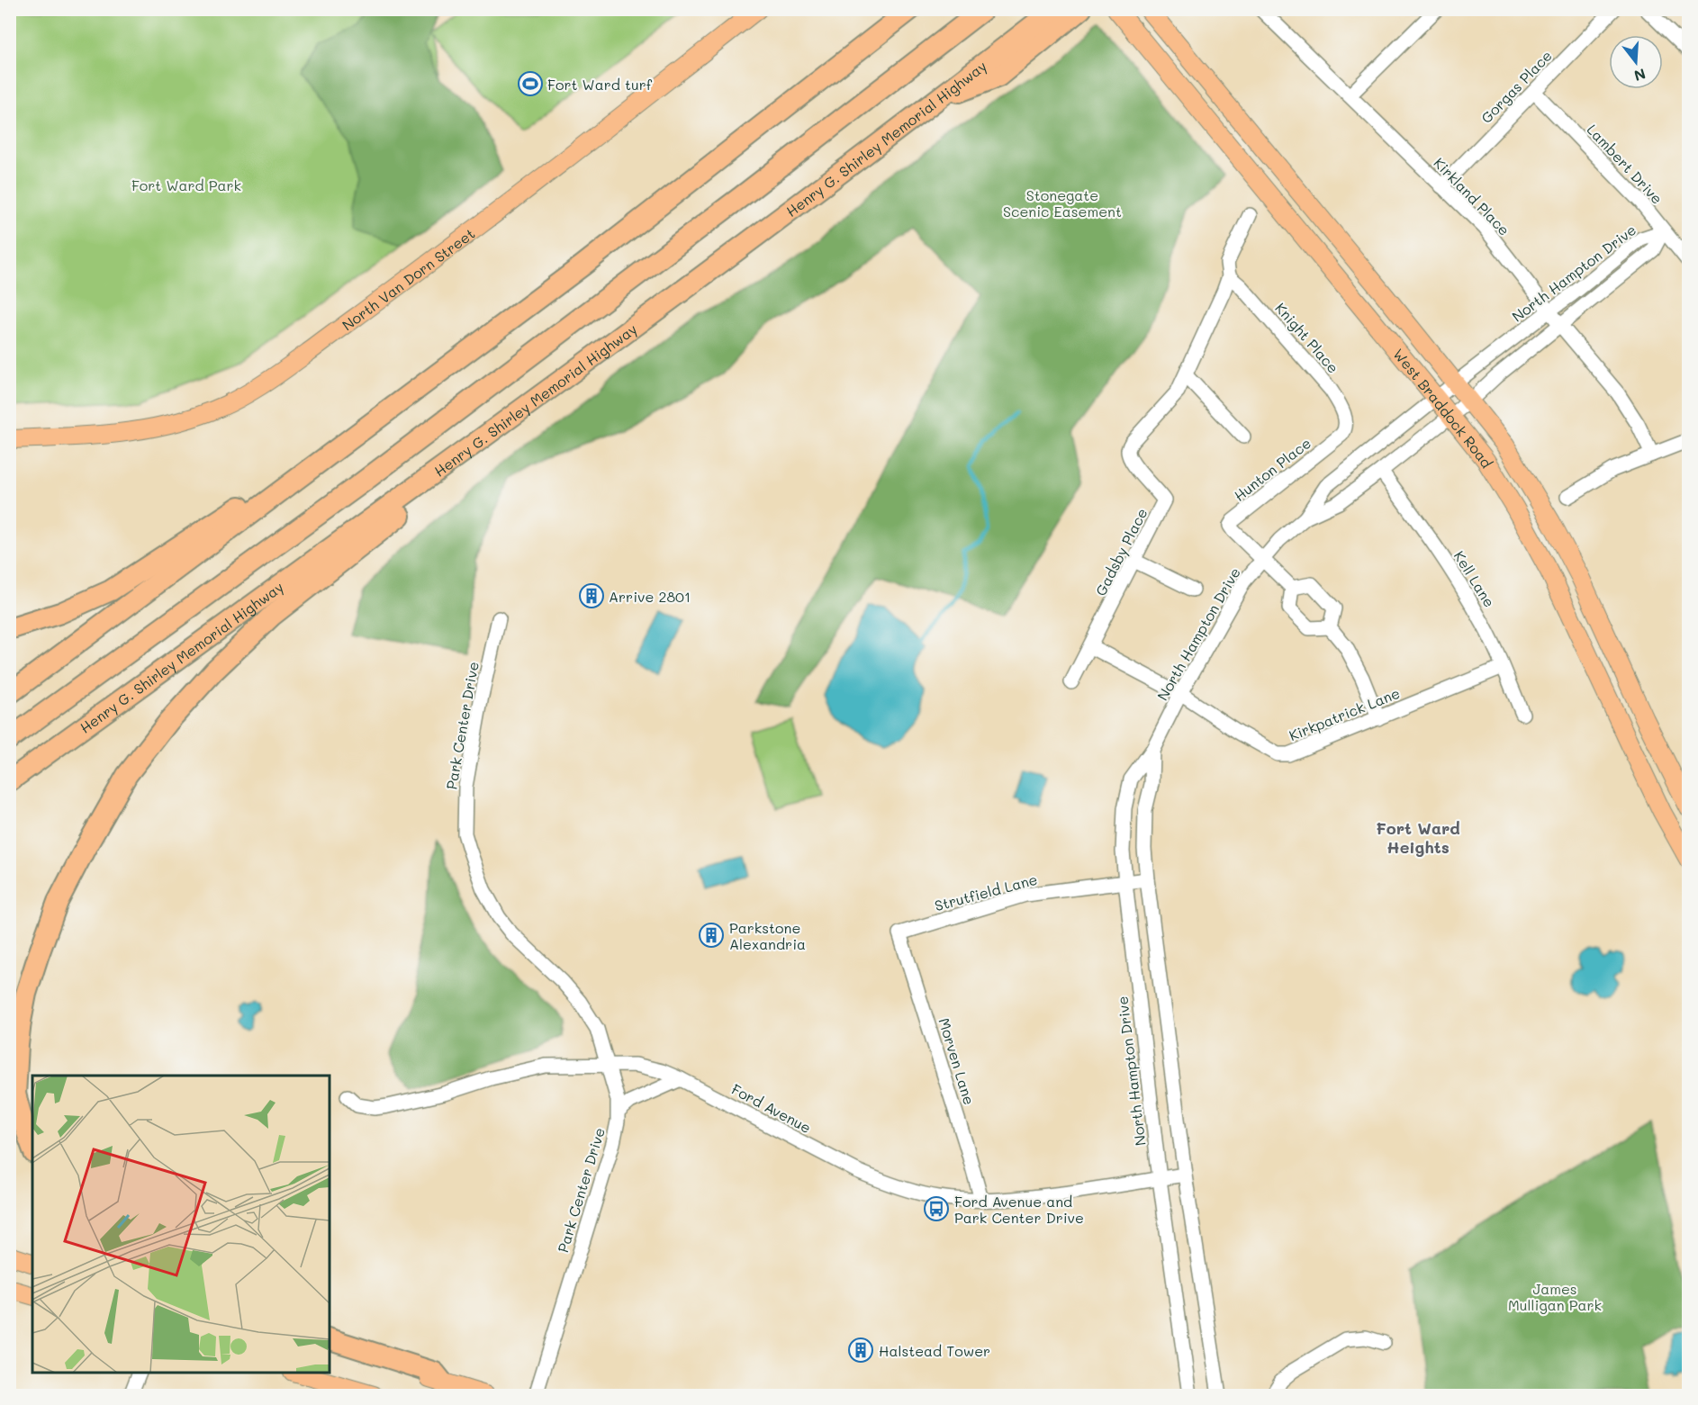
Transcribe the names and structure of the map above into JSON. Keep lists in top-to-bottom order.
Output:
{
  "streets": {
    "highway": ["Henry G. Shirley Memorial Highway"],
    "main road": ["North Van Dorn Street", "West Braddock Road"],
    "street": [
      "Gorgas Place",
      "Lambert Drive",
      "Kirkland Place",
      "North Hampton Drive",
      "Knight Place",
      "Hunton Place",
      "Gadsby Place",
      "Kell Lane",
      "Kirkpatrick Lane",
      "Park Center Drive",
      "Strutfield Lane",
      "Morven Lane",
      "Ford Avenue"
    ]
  },
  "crossings": [
    ["Gorgas Place", "Lambert Drive"],
    ["Gorgas Place", "Kirkland Place"],
    ["Lambert Drive", "North Hampton Drive"],
    ["Kirkland Place", "North Hampton Drive"],
    ["North Hampton Drive", "West Braddock Road"],
    ["North Hampton Drive", "Hunton Place"],
    ["North Hampton Drive", "Kell Lane"],
    ["North Hampton Drive", "Kirkpatrick Lane"],
    ["North Hampton Drive", "Strutfield Lane"],
    ["North Hampton Drive", "Ford Avenue"],
    ["Knight Place", "Hunton Place"],
    ["Knight Place", "Gadsby Place"],
    ["Gadsby Place", "Kirkpatrick Lane"],
    ["Kell Lane", "Kirkpatrick Lane"],
    ["Park Center Drive", "Ford Avenue"],
    ["Strutfield Lane", "Morven Lane"],
    ["Morven Lane", "Ford Avenue"]
  ],
  "districts": ["Fort Ward Heights"],
  "parks": ["Fort Ward Park", "Stonegate Scenic Easement", "James Mulligan Park"],
  "places": {
    "sports": ["Fort Ward turf"],
    "building": ["Arrive 2801", "Parkstone Alexandria", "Halstead Tower"],
    "bus stop": ["Ford Avenue and Park Center Drive"]
  },
  "north": "bottom"
}
